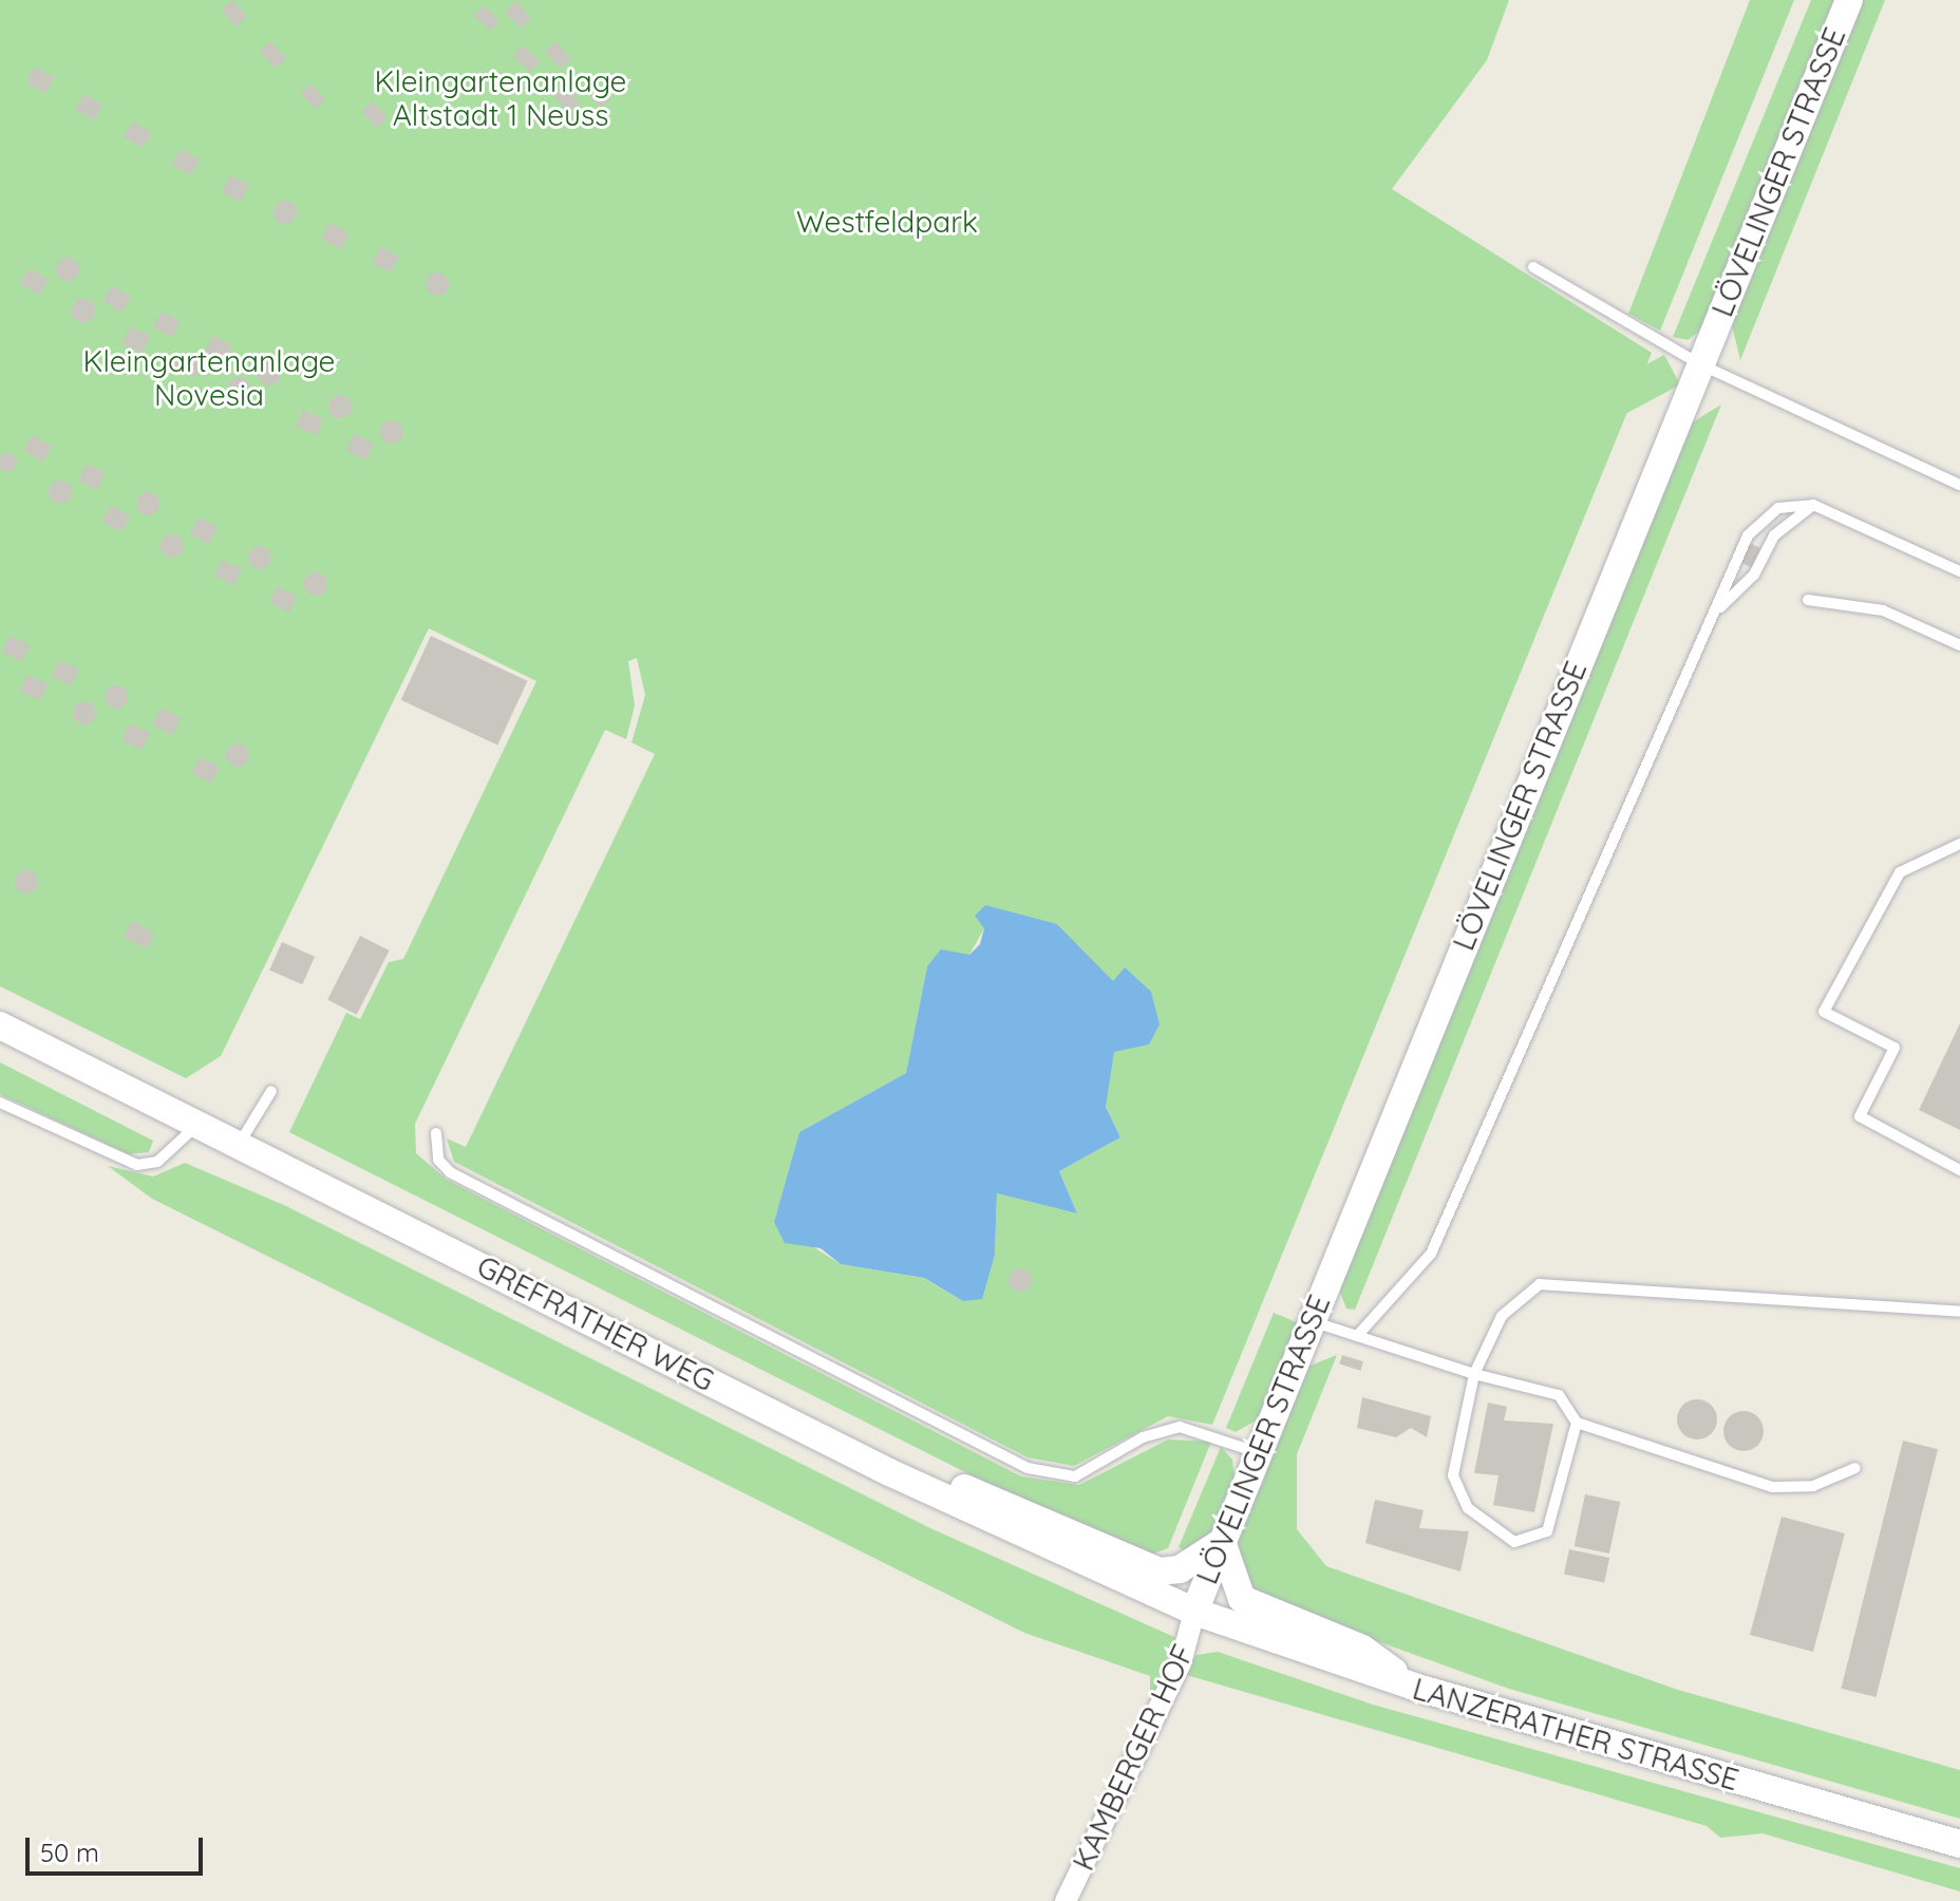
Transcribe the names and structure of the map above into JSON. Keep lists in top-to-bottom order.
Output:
{
  "streets": {
    "main road": ["LÖVELINGER STRASSE", "GREFRATHER WEG", "LANZERATHER STRASSE"],
    "street": ["KAMBERGER HOF"]
  },
  "crossings": [
    ["LÖVELINGER STRASSE", "GREFRATHER WEG"],
    ["LÖVELINGER STRASSE", "LANZERATHER STRASSE"],
    ["LÖVELINGER STRASSE", "KAMBERGER HOF"],
    ["GREFRATHER WEG", "LANZERATHER STRASSE"],
    ["GREFRATHER WEG", "KAMBERGER HOF"],
    ["LANZERATHER STRASSE", "KAMBERGER HOF"]
  ],
  "parks": ["Kleingartenanlage Altstadt 1 Neuss", "Westfeldpark", "Kleingartenanlage Novesia"],
  "scale_bar": "50 m"
}
